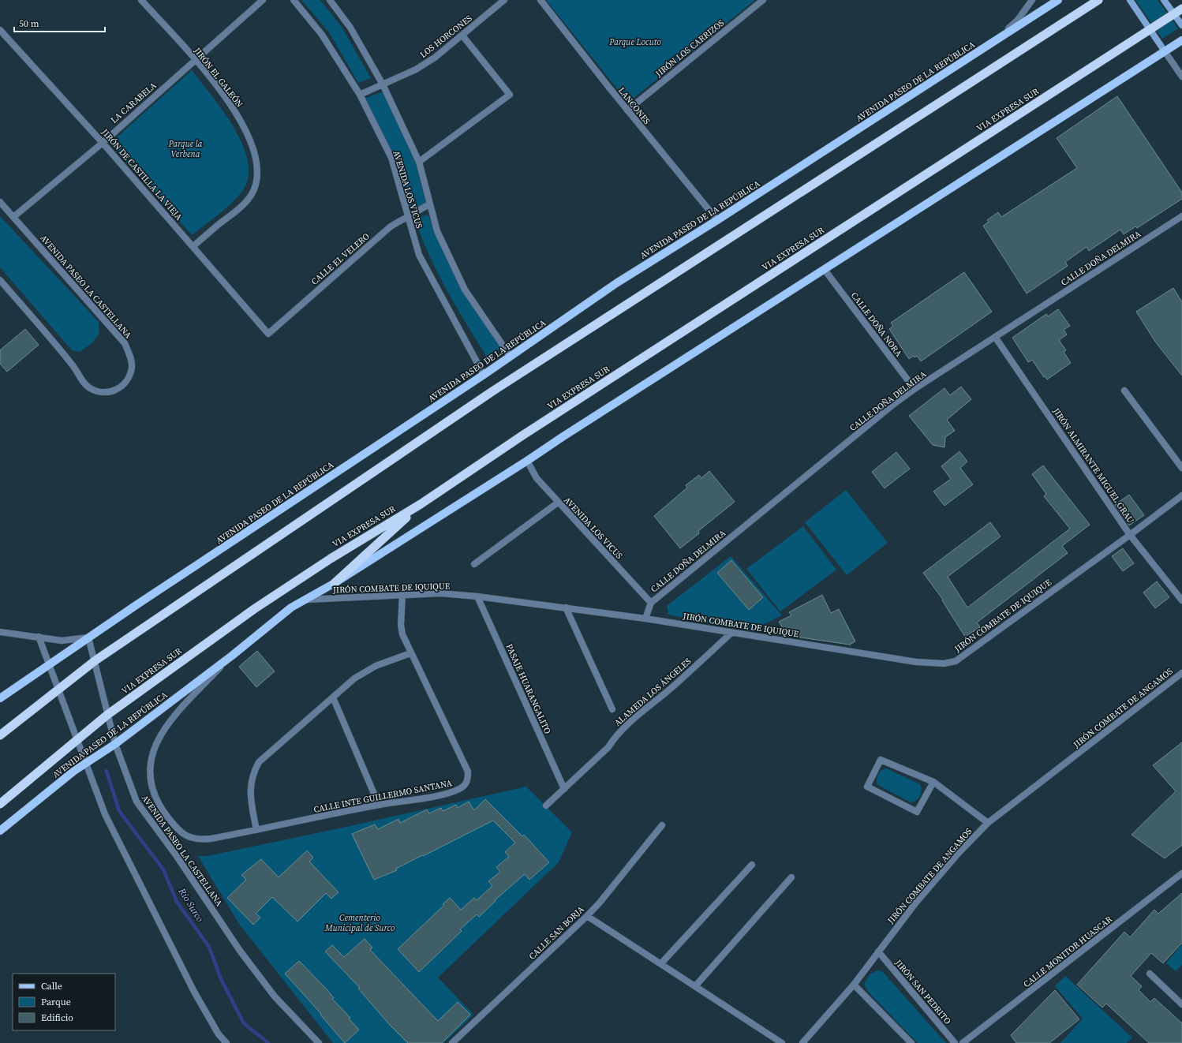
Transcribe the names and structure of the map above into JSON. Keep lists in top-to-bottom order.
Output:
{
  "streets": {
    "highway": ["VIA EXPRESA SUR"],
    "main road": ["AVENIDA PASEO DE LA REPÚBLICA"],
    "street": [
      "LOS HORCONES",
      "JIRÓN LOS CARRIZOS",
      "JIRÓN EL GALEÓN",
      "LA CARABELA",
      "LANCONES",
      "JIRÓN DE CASTILLA LA VIEJA",
      "AVENIDA LOS VICUS",
      "CALLE DOÑA DELMIRA",
      "CALLE EL VELERO",
      "AVENIDA PASEO LA CASTELLANA",
      "CALLE DOÑA NORA",
      "JIRÓN ALMIRANTE MIGUEL GRAU",
      "JIRÓN COMBATE DE IQUIQUE",
      "PASAJE HUARANGALITO",
      "ALAMEDA LOS ÁNGELES",
      "JIRÓN COMBATE DE ANGAMOS",
      "CALLE INTE GUILLERMO SANTANA",
      "CALLE SAN BORJA",
      "CALLE MONITOR HUASCAR",
      "JIRÓN SAN PEDRITO"
    ]
  },
  "crossings": [
    ["LOS HORCONES", "AVENIDA LOS VICUS"],
    ["JIRÓN LOS CARRIZOS", "LANCONES"],
    ["JIRÓN EL GALEÓN", "LA CARABELA"],
    ["JIRÓN EL GALEÓN", "JIRÓN DE CASTILLA LA VIEJA"],
    ["AVENIDA PASEO DE LA REPÚBLICA", "LANCONES"],
    ["AVENIDA PASEO DE LA REPÚBLICA", "AVENIDA LOS VICUS"],
    ["AVENIDA PASEO DE LA REPÚBLICA", "AVENIDA PASEO LA CASTELLANA"],
    ["AVENIDA PASEO DE LA REPÚBLICA", "CALLE DOÑA NORA"],
    ["AVENIDA PASEO DE LA REPÚBLICA", "JIRÓN COMBATE DE IQUIQUE"],
    ["AVENIDA PASEO DE LA REPÚBLICA", "CALLE INTE GUILLERMO SANTANA"],
    ["LA CARABELA", "JIRÓN DE CASTILLA LA VIEJA"],
    ["LA CARABELA", "AVENIDA PASEO LA CASTELLANA"],
    ["VIA EXPRESA SUR", "AVENIDA PASEO LA CASTELLANA"],
    ["JIRÓN DE CASTILLA LA VIEJA", "CALLE EL VELERO"],
    ["AVENIDA LOS VICUS", "CALLE DOÑA DELMIRA"],
    ["AVENIDA LOS VICUS", "CALLE EL VELERO"],
    ["CALLE DOÑA DELMIRA", "CALLE DOÑA NORA"],
    ["CALLE DOÑA DELMIRA", "JIRÓN ALMIRANTE MIGUEL GRAU"],
    ["CALLE DOÑA DELMIRA", "JIRÓN COMBATE DE IQUIQUE"],
    ["JIRÓN ALMIRANTE MIGUEL GRAU", "JIRÓN COMBATE DE IQUIQUE"],
    ["JIRÓN COMBATE DE IQUIQUE", "PASAJE HUARANGALITO"],
    ["JIRÓN COMBATE DE IQUIQUE", "ALAMEDA LOS ÁNGELES"],
    ["JIRÓN COMBATE DE IQUIQUE", "CALLE INTE GUILLERMO SANTANA"],
    ["PASAJE HUARANGALITO", "ALAMEDA LOS ÁNGELES"],
    ["JIRÓN COMBATE DE ANGAMOS", "JIRÓN SAN PEDRITO"]
  ],
  "water": ["Río Surco"],
  "parks": ["Parque Locuto", "Parque la Verbena", "Cementerio Municipal de Surco"],
  "legend": ["Calle", "Parque", "Edificio"],
  "scale_bar": "50 m"
}
